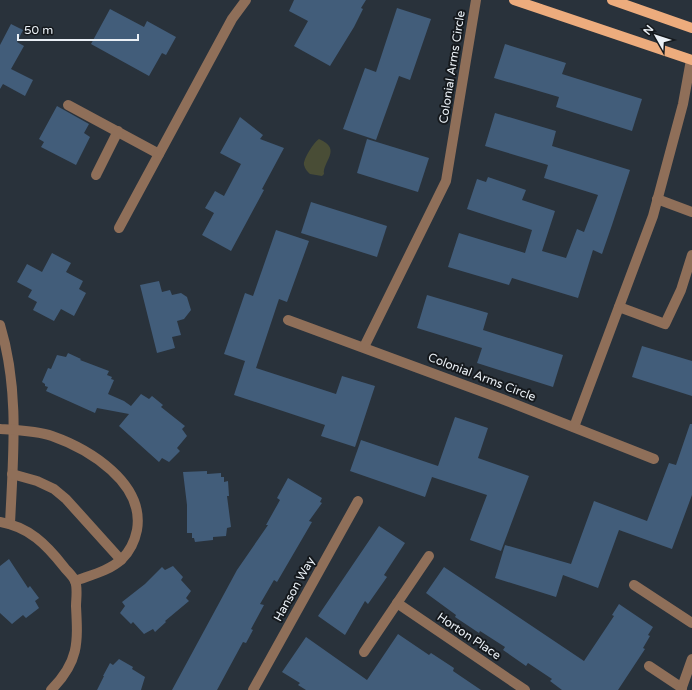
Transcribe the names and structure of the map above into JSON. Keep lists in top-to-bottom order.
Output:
{
  "streets": {
    "street": ["Colonial Arms Circle", "Hanson Way", "Horton Place"]
  },
  "scale_bar": "50 m",
  "north": "top left"
}
